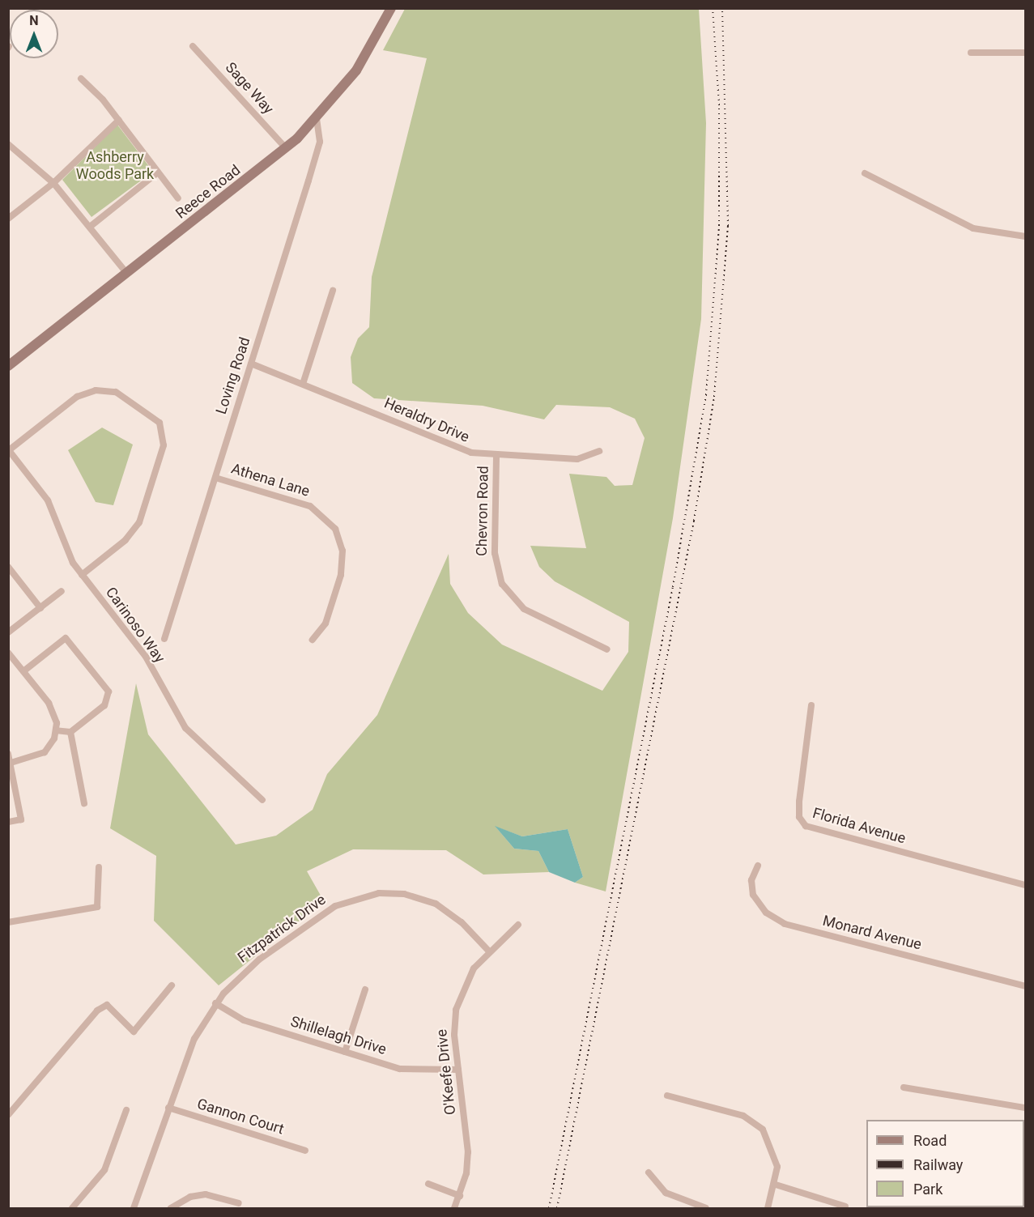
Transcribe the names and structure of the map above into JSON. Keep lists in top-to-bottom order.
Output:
{
  "streets": {
    "main road": ["Reece Road"],
    "street": [
      "Sage Way",
      "Loving Road",
      "Heraldry Drive",
      "Athena Lane",
      "Chevron Road",
      "Carinoso Way",
      "Florida Avenue",
      "Fitzpatrick Drive",
      "Monard Avenue",
      "Shillelagh Drive",
      "O'Keefe Drive",
      "Gannon Court"
    ]
  },
  "crossings": [
    ["Sage Way", "Reece Road"],
    ["Reece Road", "Loving Road"],
    ["Loving Road", "Heraldry Drive"],
    ["Loving Road", "Athena Lane"],
    ["Heraldry Drive", "Chevron Road"],
    ["Fitzpatrick Drive", "Shillelagh Drive"],
    ["Fitzpatrick Drive", "O'Keefe Drive"],
    ["Fitzpatrick Drive", "Gannon Court"],
    ["Shillelagh Drive", "O'Keefe Drive"]
  ],
  "parks": ["Ashberry Woods Park"],
  "legend": ["Road", "Railway", "Park"],
  "north": "top"
}
